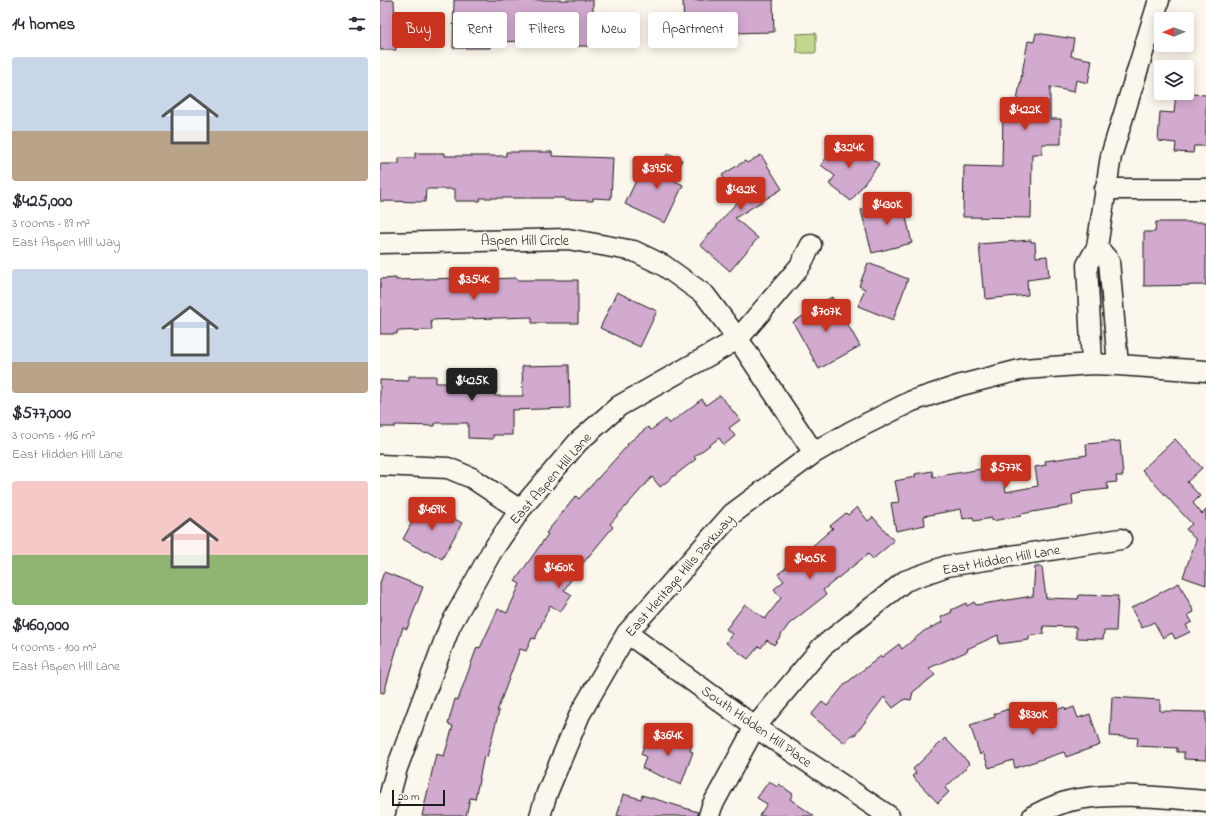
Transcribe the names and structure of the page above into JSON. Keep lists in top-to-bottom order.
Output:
{
  "streets": {
    "street": [
      "Aspen Hill Circle",
      "East Aspen Hill Lane",
      "East Hidden Hill Lane",
      "East Heritage Hills Parkway",
      "South Hidden Hill Place"
    ]
  },
  "crossings": [
    ["Aspen Hill Circle", "East Aspen Hill Lane"],
    ["Aspen Hill Circle", "East Heritage Hills Parkway"],
    ["East Hidden Hill Lane", "South Hidden Hill Place"],
    ["East Heritage Hills Parkway", "South Hidden Hill Place"]
  ],
  "scale_bar": "20 m",
  "north": "left",
  "page": {
    "heading": "14 homes",
    "chip": [
      "Buy",
      "Rent",
      "Filters",
      "New",
      "Apartment"
    ],
    "list": [
      {
        "name": "$425,000",
        "note": "3 rooms · 89 m² · East Aspen Hill Way"
      },
      {
        "name": "$577,000",
        "note": "3 rooms · 116 m² · East Hidden Hill Lane"
      },
      {
        "name": "$460,000",
        "note": "4 rooms · 100 m² · East Aspen Hill Lane"
      }
    ],
    "price": [
      "$422K",
      "$324K",
      "$395K",
      "$432K",
      "$430K",
      "$354K",
      "$707K",
      "$425K",
      "$577K",
      "$469K",
      "$405K",
      "$460K",
      "$830K",
      "$364K"
    ],
    "scale": "20 m"
  }
}
